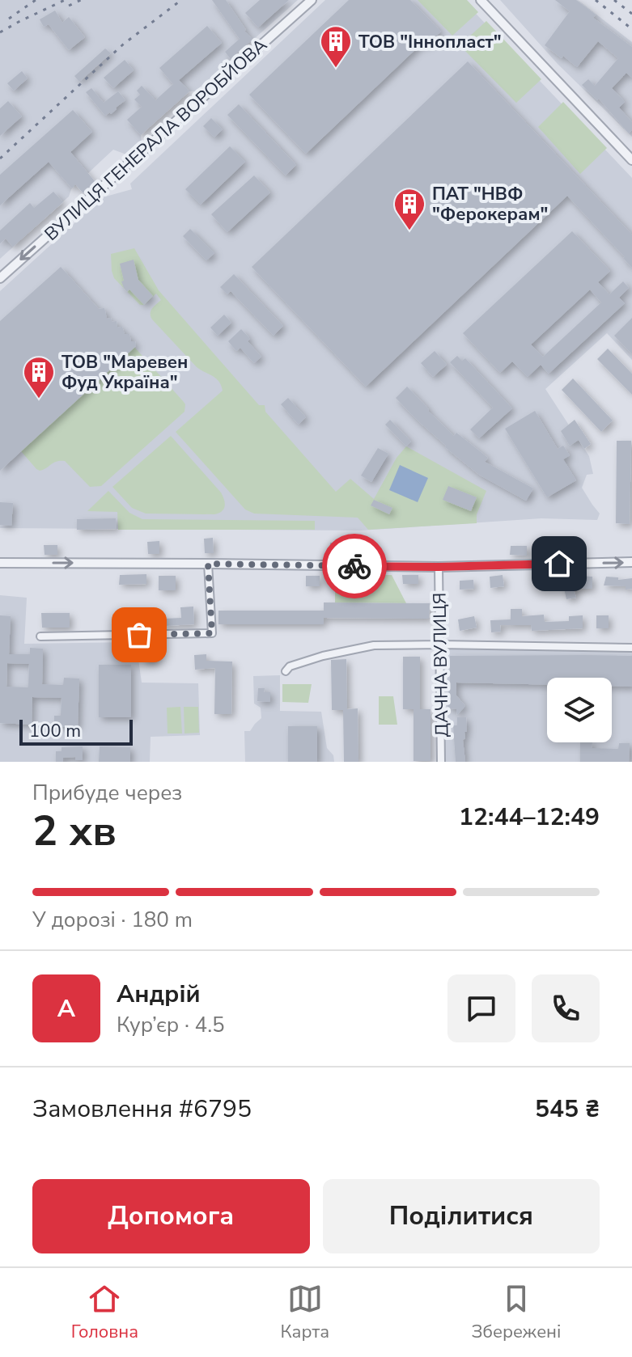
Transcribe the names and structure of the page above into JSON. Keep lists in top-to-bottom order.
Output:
{
  "streets": {
    "street": ["ВУЛИЦЯ ГЕНЕРАЛА ВОРОБЙОВА", "ДАЧНА ВУЛИЦЯ"]
  },
  "one_way": ["ВУЛИЦЯ ГЕНЕРАЛА ВОРОБЙОВА"],
  "places": {
    "building": ["ТОВ \"Іннопласт\"", "ПАТ \"НВФ \"Ферокерам\"", "ТОВ \"Маревен Фуд Україна\""]
  },
  "scale_bar": "100 m",
  "page": {
    "scale": "100 m",
    "heading": ["2 хв", "Прибуде через", "12:44–12:49"],
    "panel": [
      "Андрій",
      "Кур’єр · 4.5",
      "Замовлення #6795",
      "545 ₴"
    ],
    "bar": "У дорозі · 180 m",
    "round": "А",
    "buttons": ["Допомога", "Поділитися"],
    "tabs": ["Головна", "Карта", "Збережені"]
  }
}
